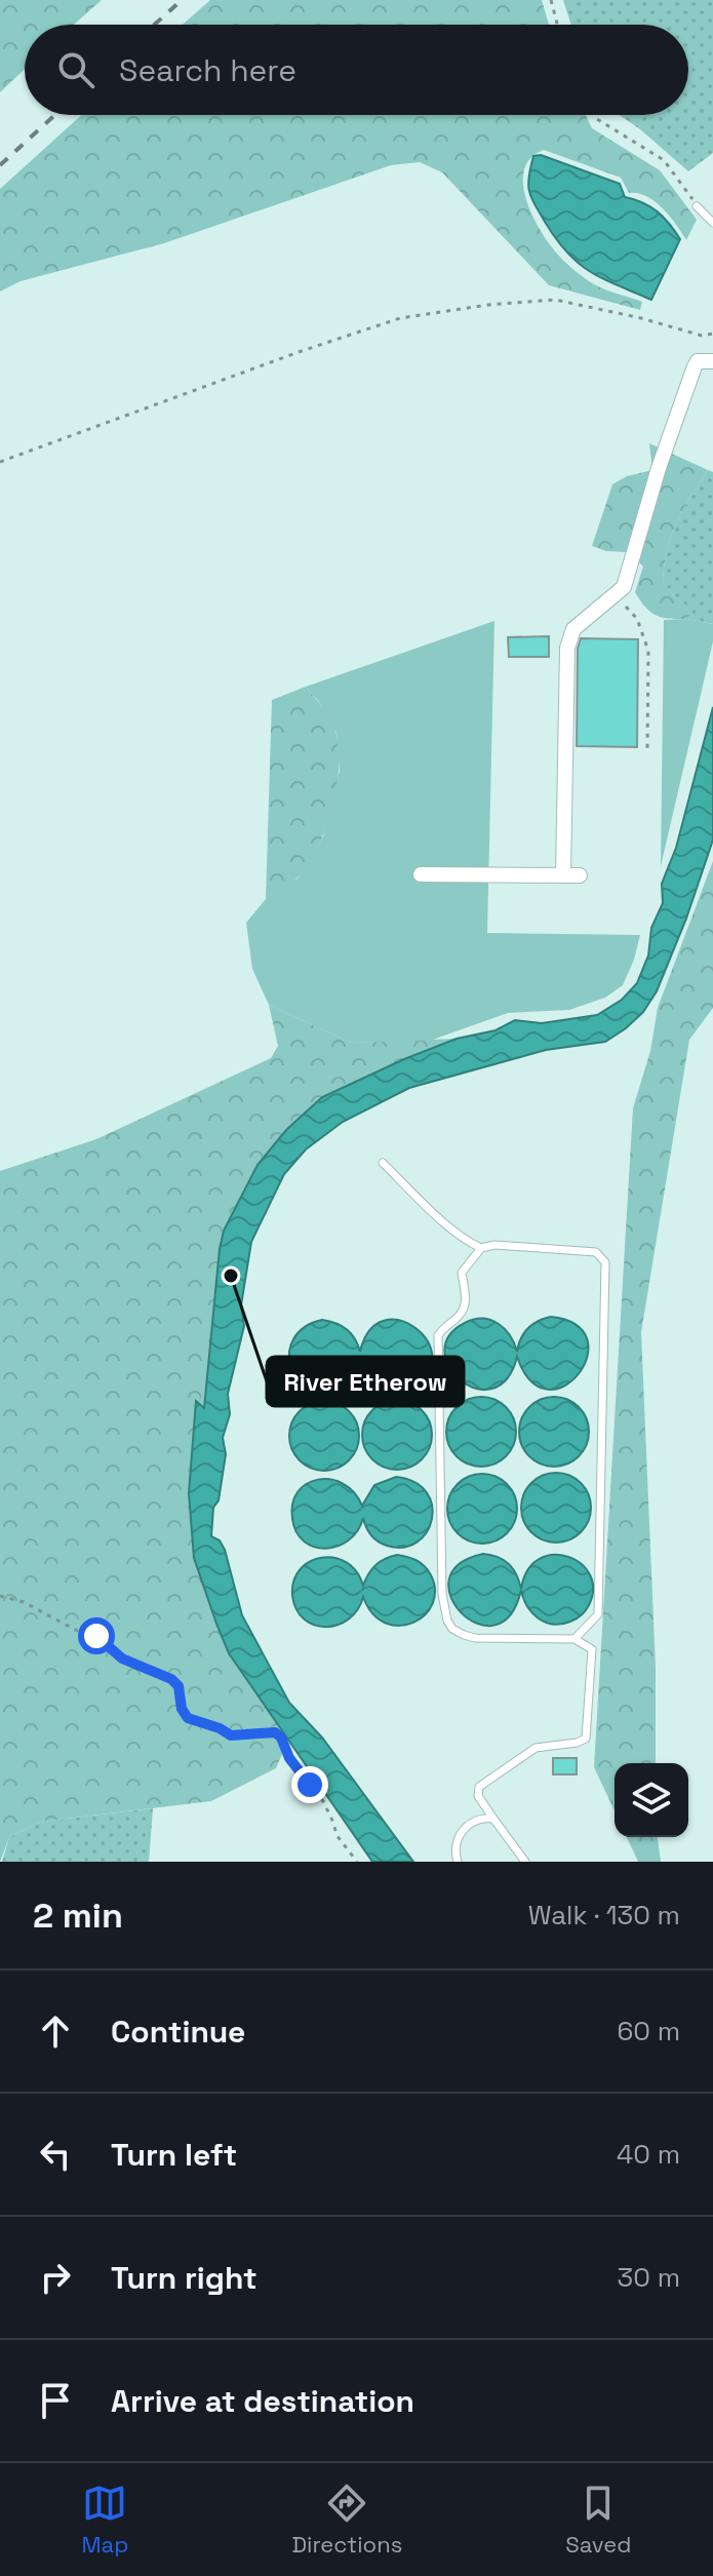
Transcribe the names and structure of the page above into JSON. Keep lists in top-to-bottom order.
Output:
{
  "places": ["River Etherow"],
  "page": {
    "search": "Search here",
    "heading": ["2 min", "Walk · 130 m"],
    "list": [
      ["Continue", "60 m"],
      ["Turn left", "40 m"],
      ["Turn right", "30 m"],
      "Arrive at destination"
    ],
    "nav": ["Map", "Directions", "Saved"]
  }
}
